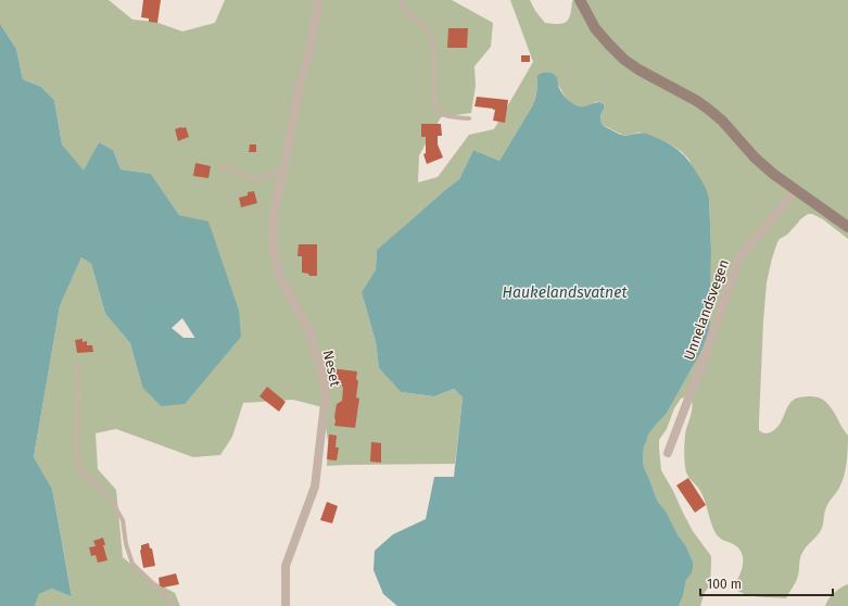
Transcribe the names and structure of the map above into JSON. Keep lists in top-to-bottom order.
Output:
{
  "streets": {
    "street": ["Unnelandsvegen", "Neset"]
  },
  "water": ["Haukelandsvatnet"],
  "scale_bar": "100 m"
}
